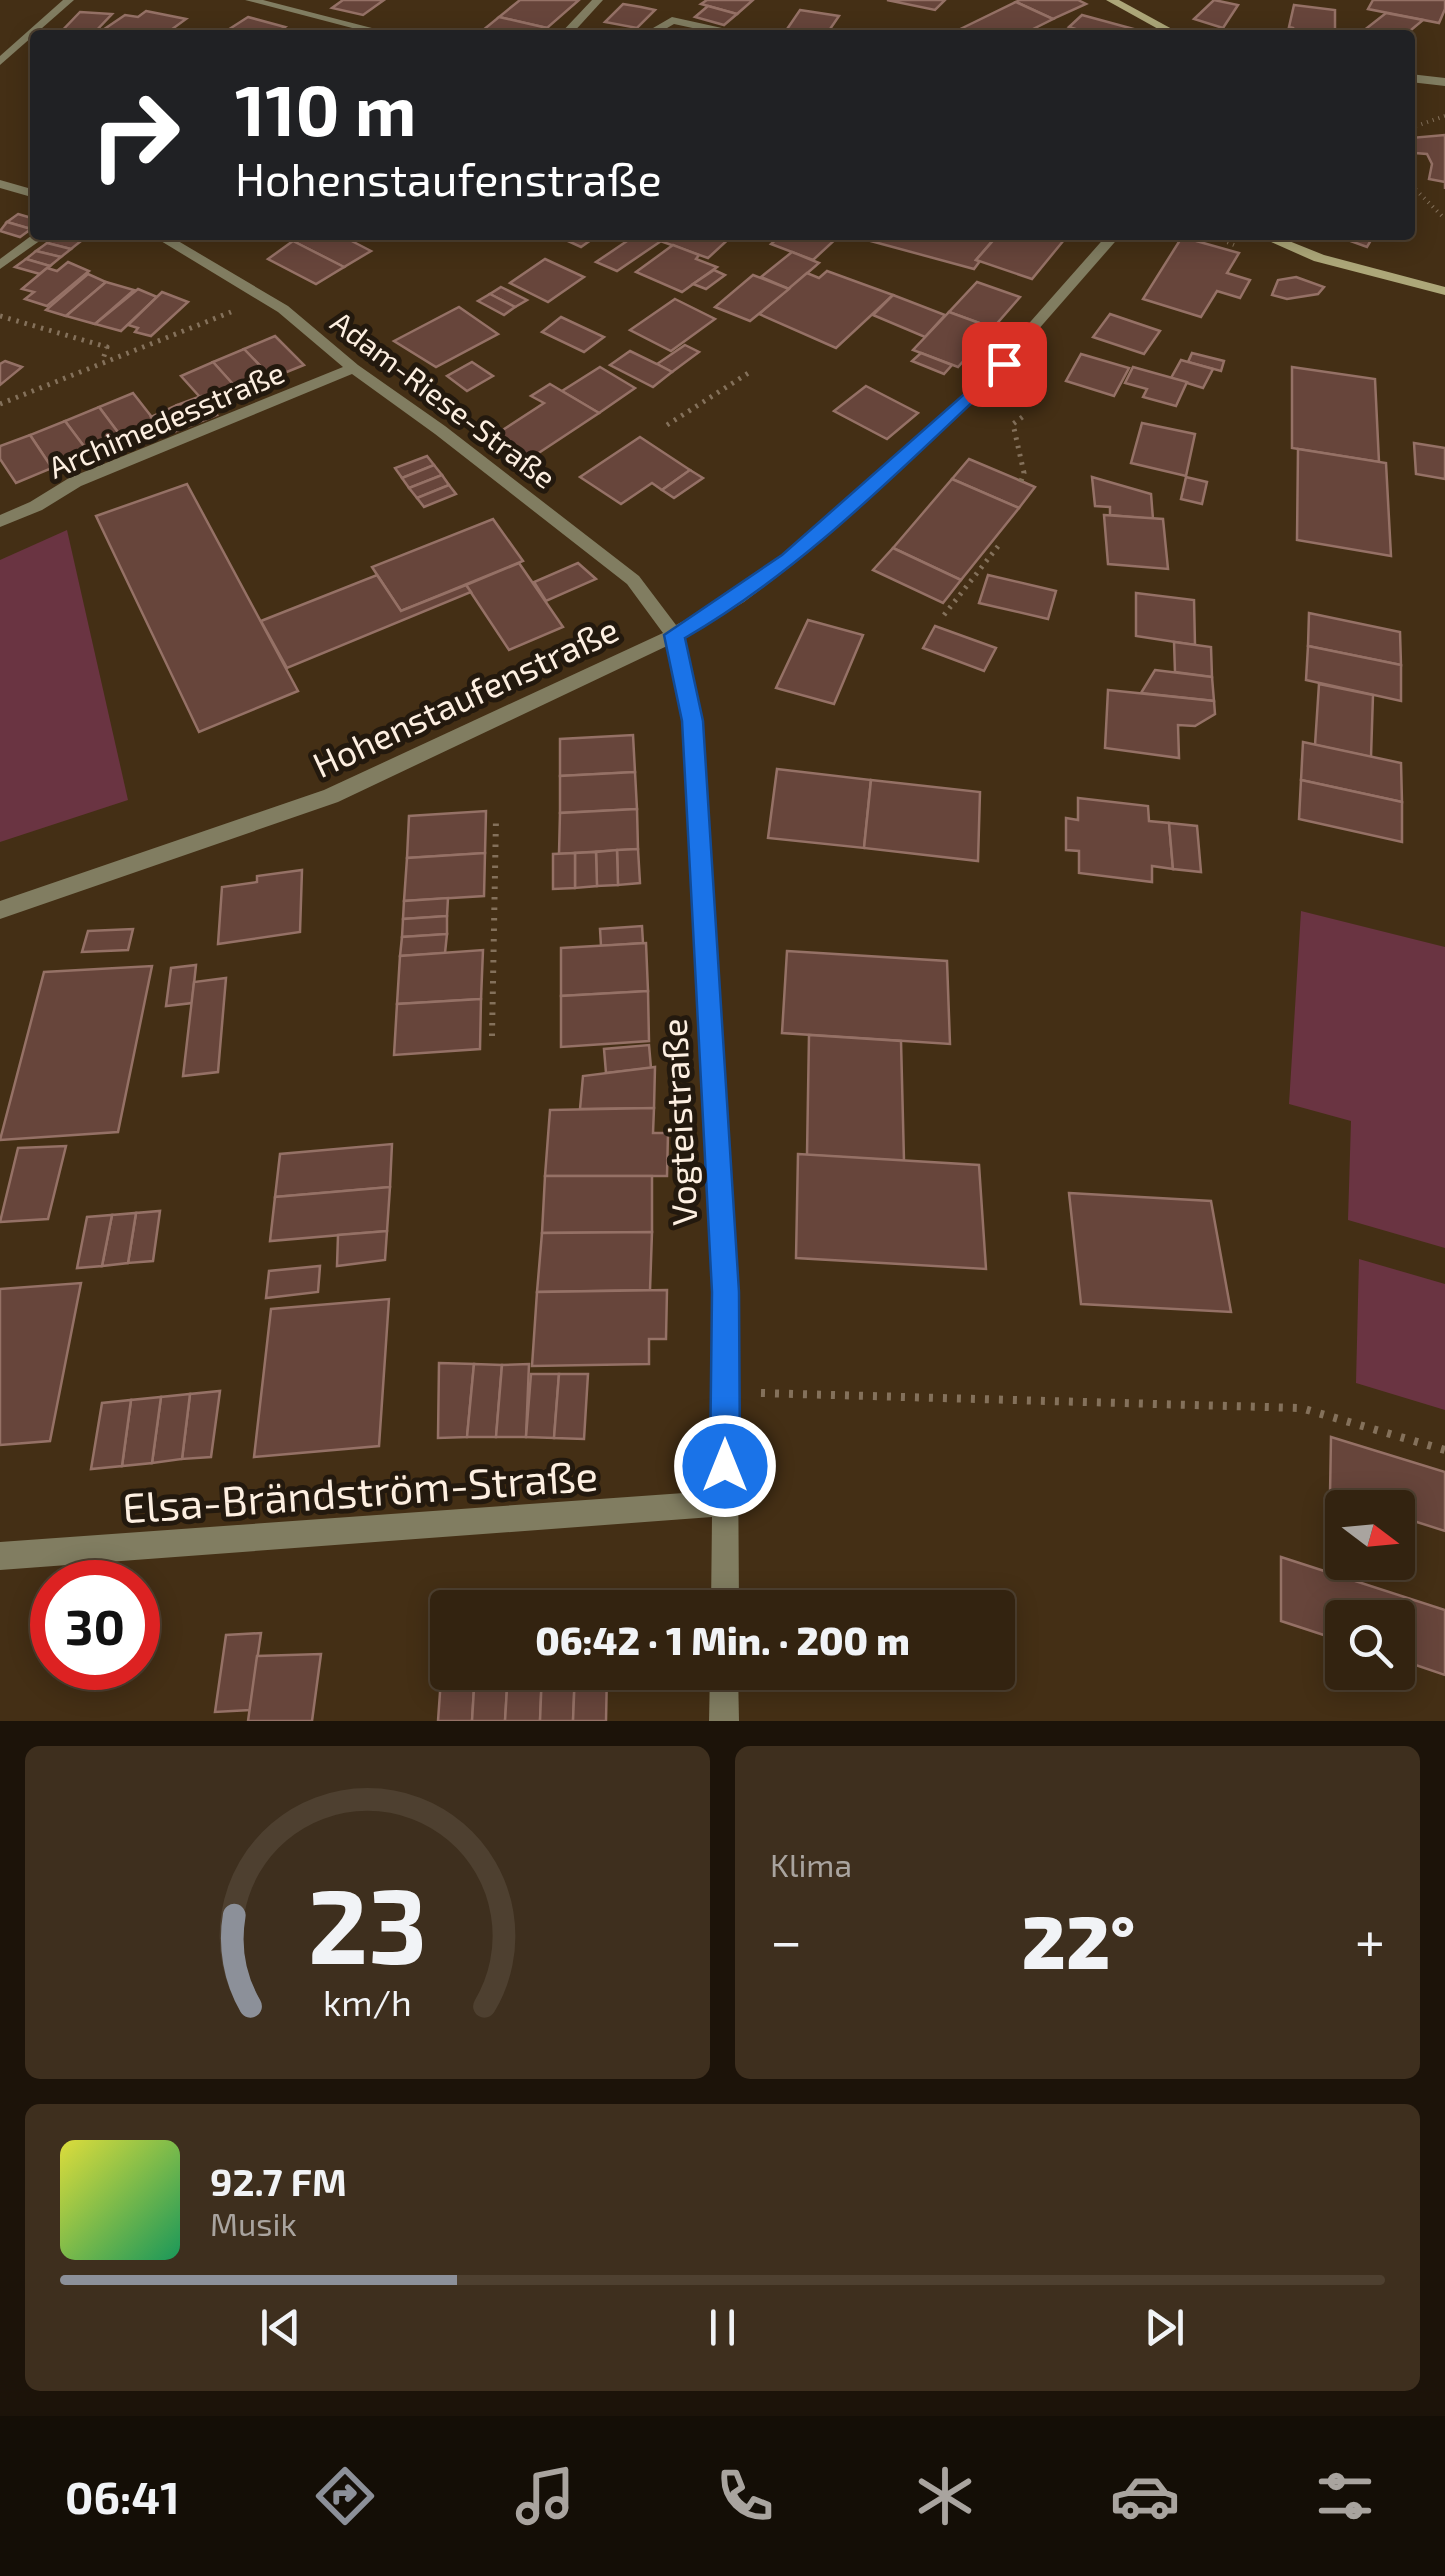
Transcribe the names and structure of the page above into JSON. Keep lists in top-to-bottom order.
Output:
{
  "streets": {
    "street": [
      "Adam-Riese-Straße",
      "Archimedesstraße",
      "Hohenstaufenstraße",
      "Vogteistraße",
      "Elsa-Brändström-Straße"
    ]
  },
  "crossings": [
    ["Adam-Riese-Straße", "Archimedesstraße"],
    ["Adam-Riese-Straße", "Hohenstaufenstraße"],
    ["Adam-Riese-Straße", "Vogteistraße"],
    ["Hohenstaufenstraße", "Vogteistraße"],
    ["Vogteistraße", "Elsa-Brändström-Straße"]
  ],
  "north": "right",
  "page": {
    "turn": ["110 m", "Hohenstaufenstraße"],
    "limit": "30",
    "trip": "06:42 · 1 Min. · 200 m",
    "tile": "Klima",
    "heat": ["−", "22°", "+"],
    "song": ["92.7 FM", "Musik"],
    "tabs": "06:41",
    "gauge": ["23", "km/h"]
  }
}
